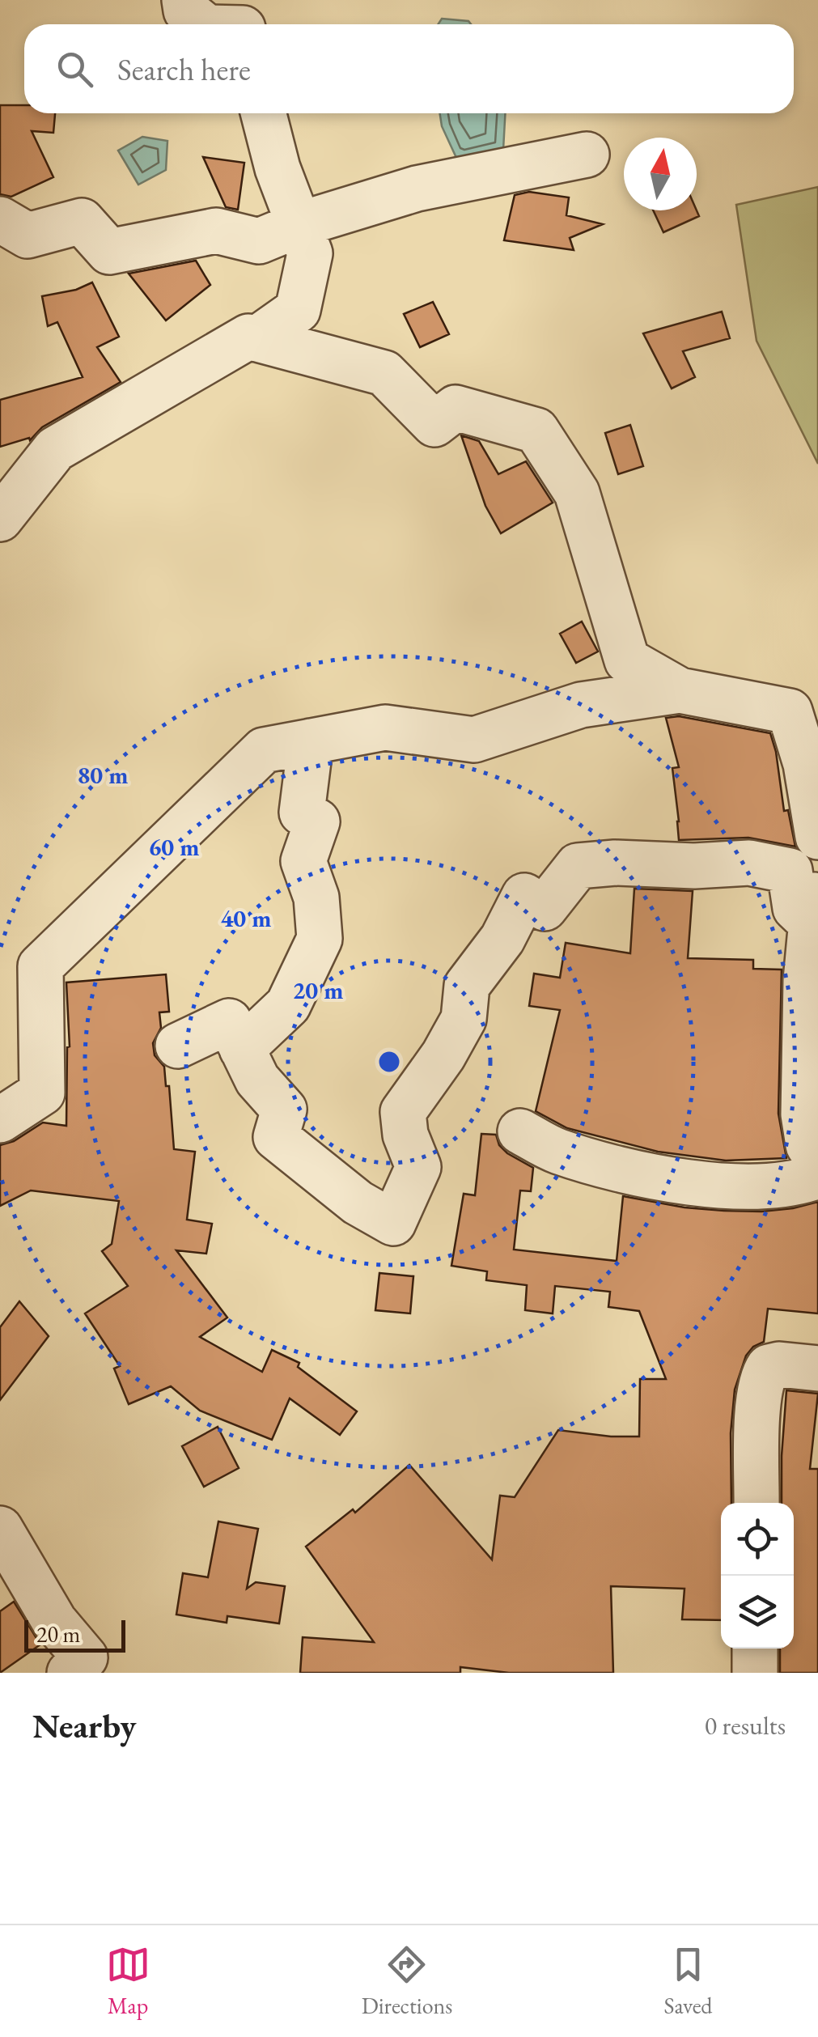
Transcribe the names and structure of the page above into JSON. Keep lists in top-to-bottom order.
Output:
{
  "scale_bar": "20 m",
  "north": "top",
  "page": {
    "search": "Search here",
    "scale": "20 m",
    "heading": ["Nearby", "0 results"],
    "nav": ["Map", "Directions", "Saved"]
  },
  "rings": [
    "80 m",
    "60 m",
    "40 m",
    "20 m"
  ]
}
